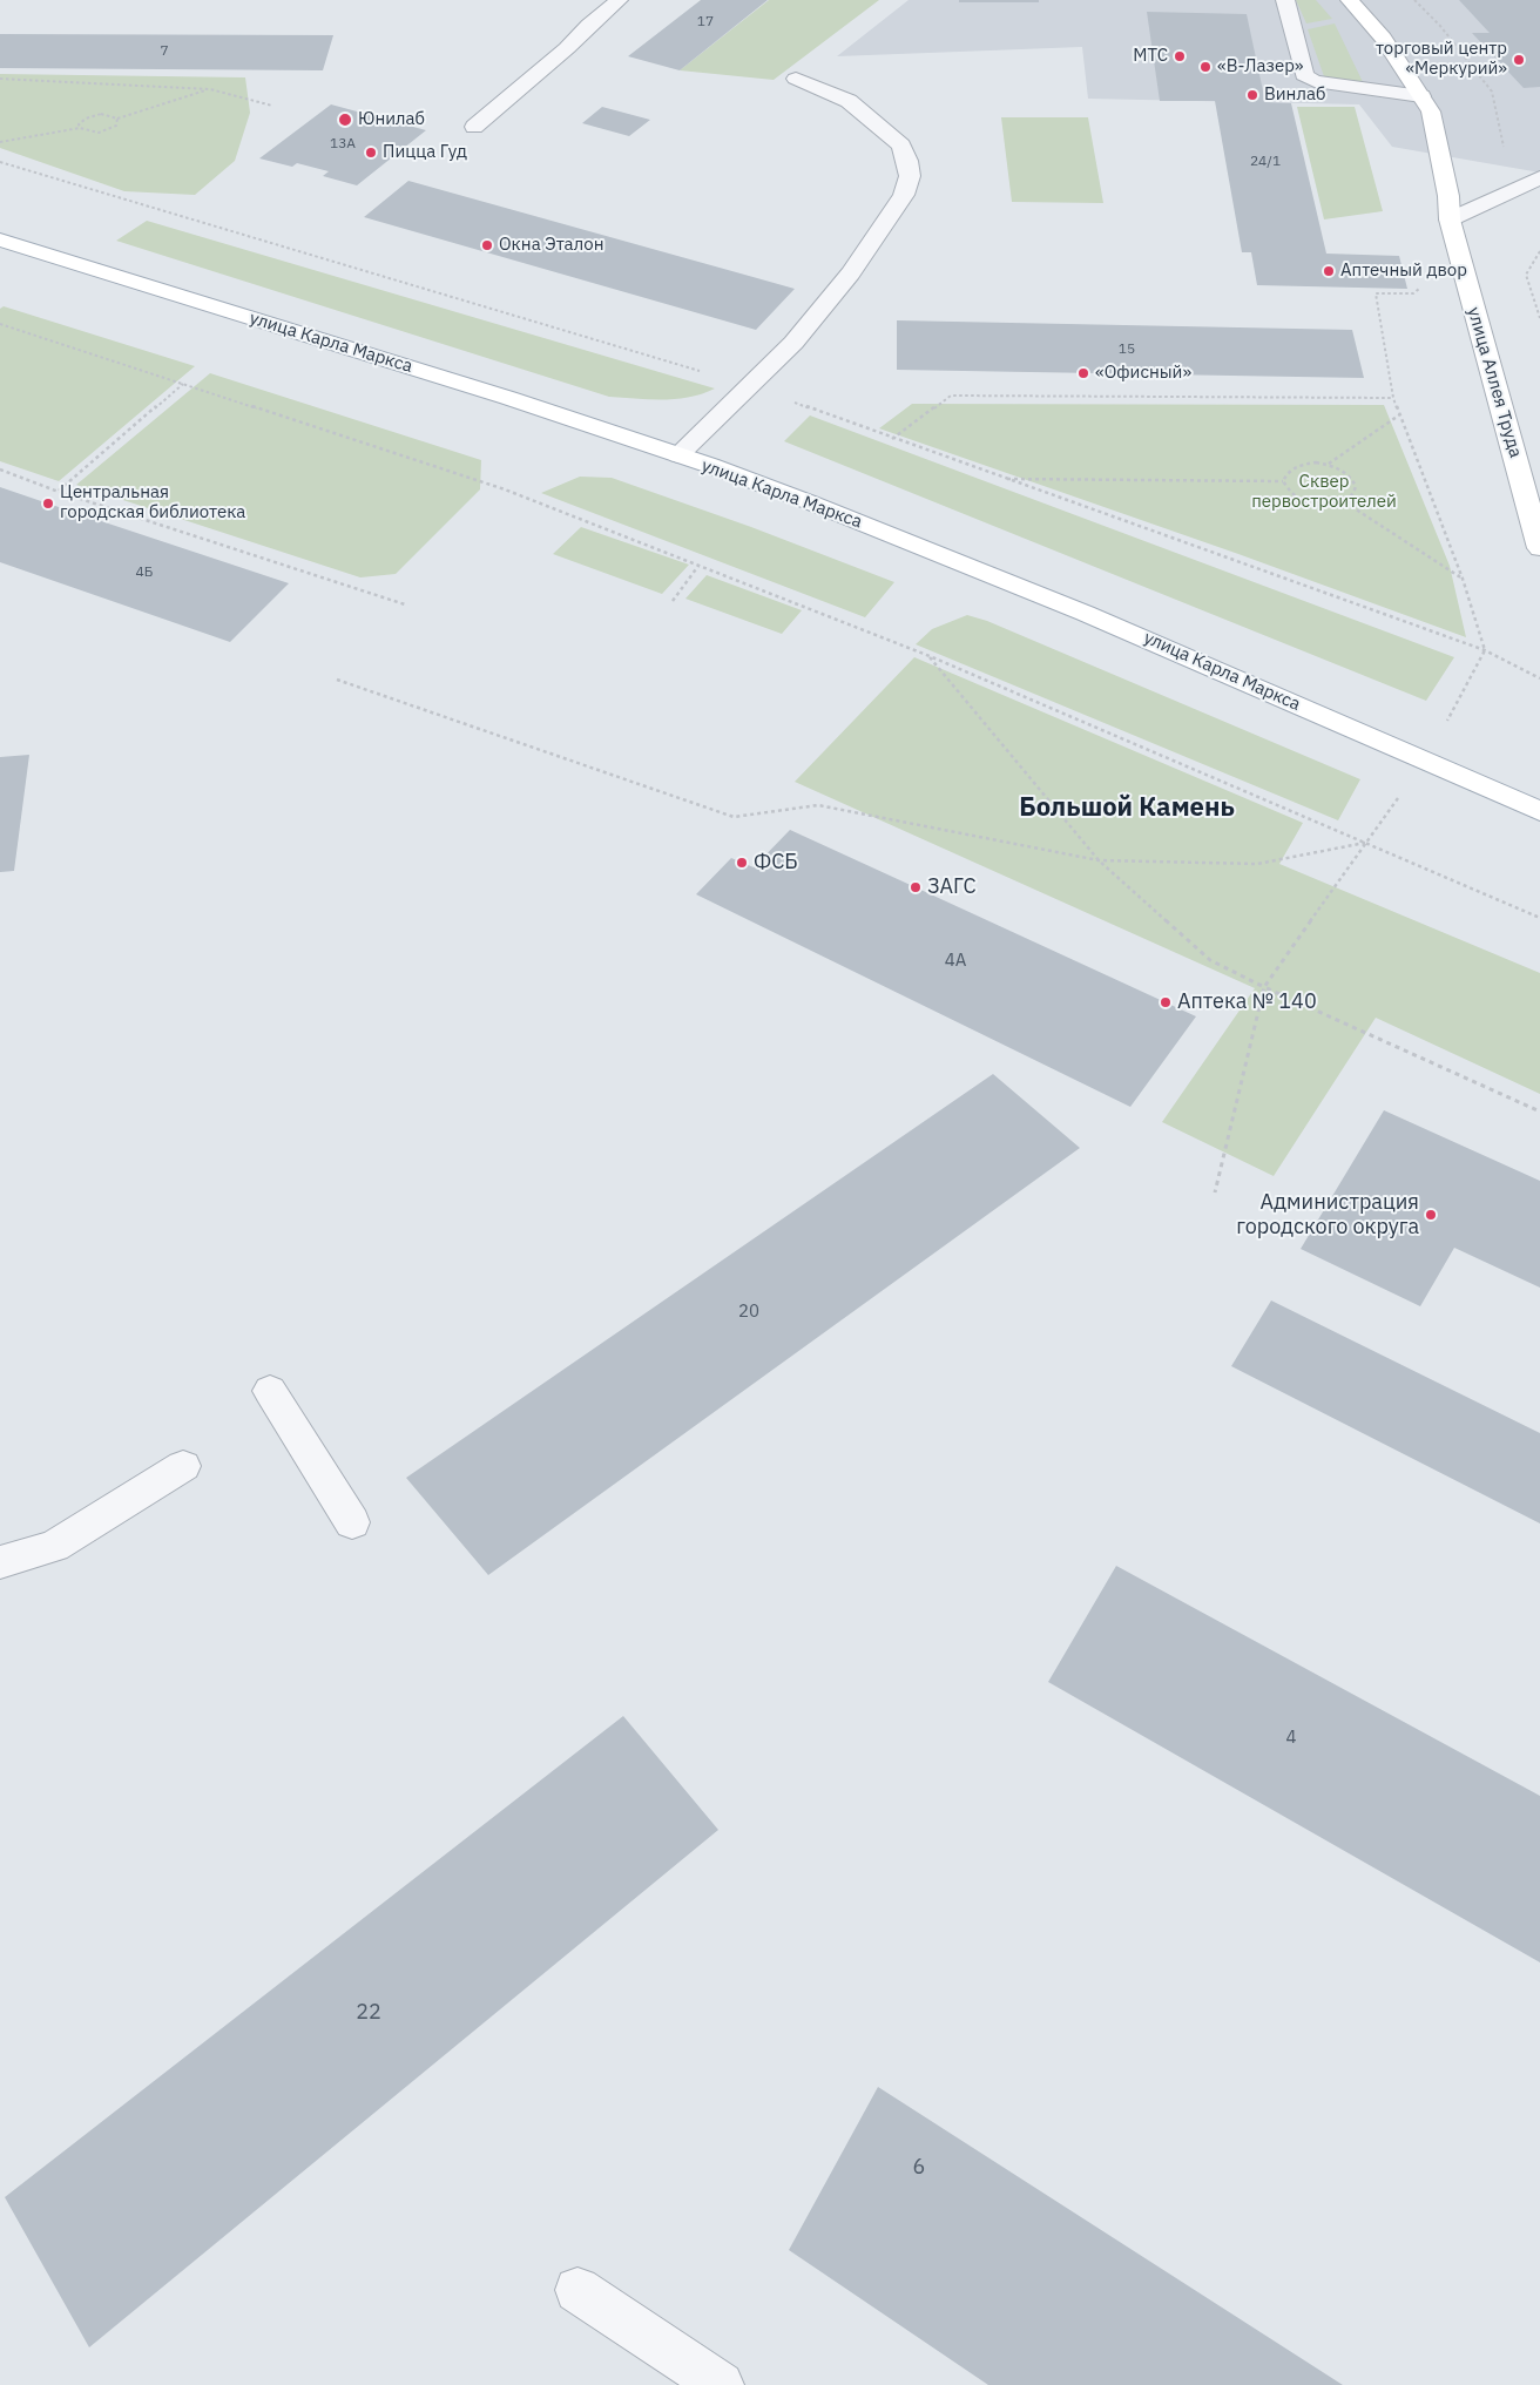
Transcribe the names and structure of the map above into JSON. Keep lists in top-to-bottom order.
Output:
{
  "streets": {
    "main road": ["улица Карла Маркса", "улица Аллея Труда"]
  },
  "districts": ["Большой Камень"],
  "parks": ["Сквер первостроителей"],
  "places": [
    "МТС",
    "торговый центр «Меркурий»",
    "«В-Лазер»",
    "Винлаб",
    "Юнилаб",
    "Пицца Гуд",
    "Окна Эталон",
    "Аптечный двор",
    "«Офисный»",
    "Центральная городская библиотека",
    "ФСБ",
    "ЗАГС",
    "Аптека № 140",
    "Администрация городского округа"
  ],
  "house_numbers": [
    "17",
    "7",
    "13А",
    "24/1",
    "15",
    "4Б",
    "4А",
    "20",
    "4",
    "22",
    "6"
  ]
}
